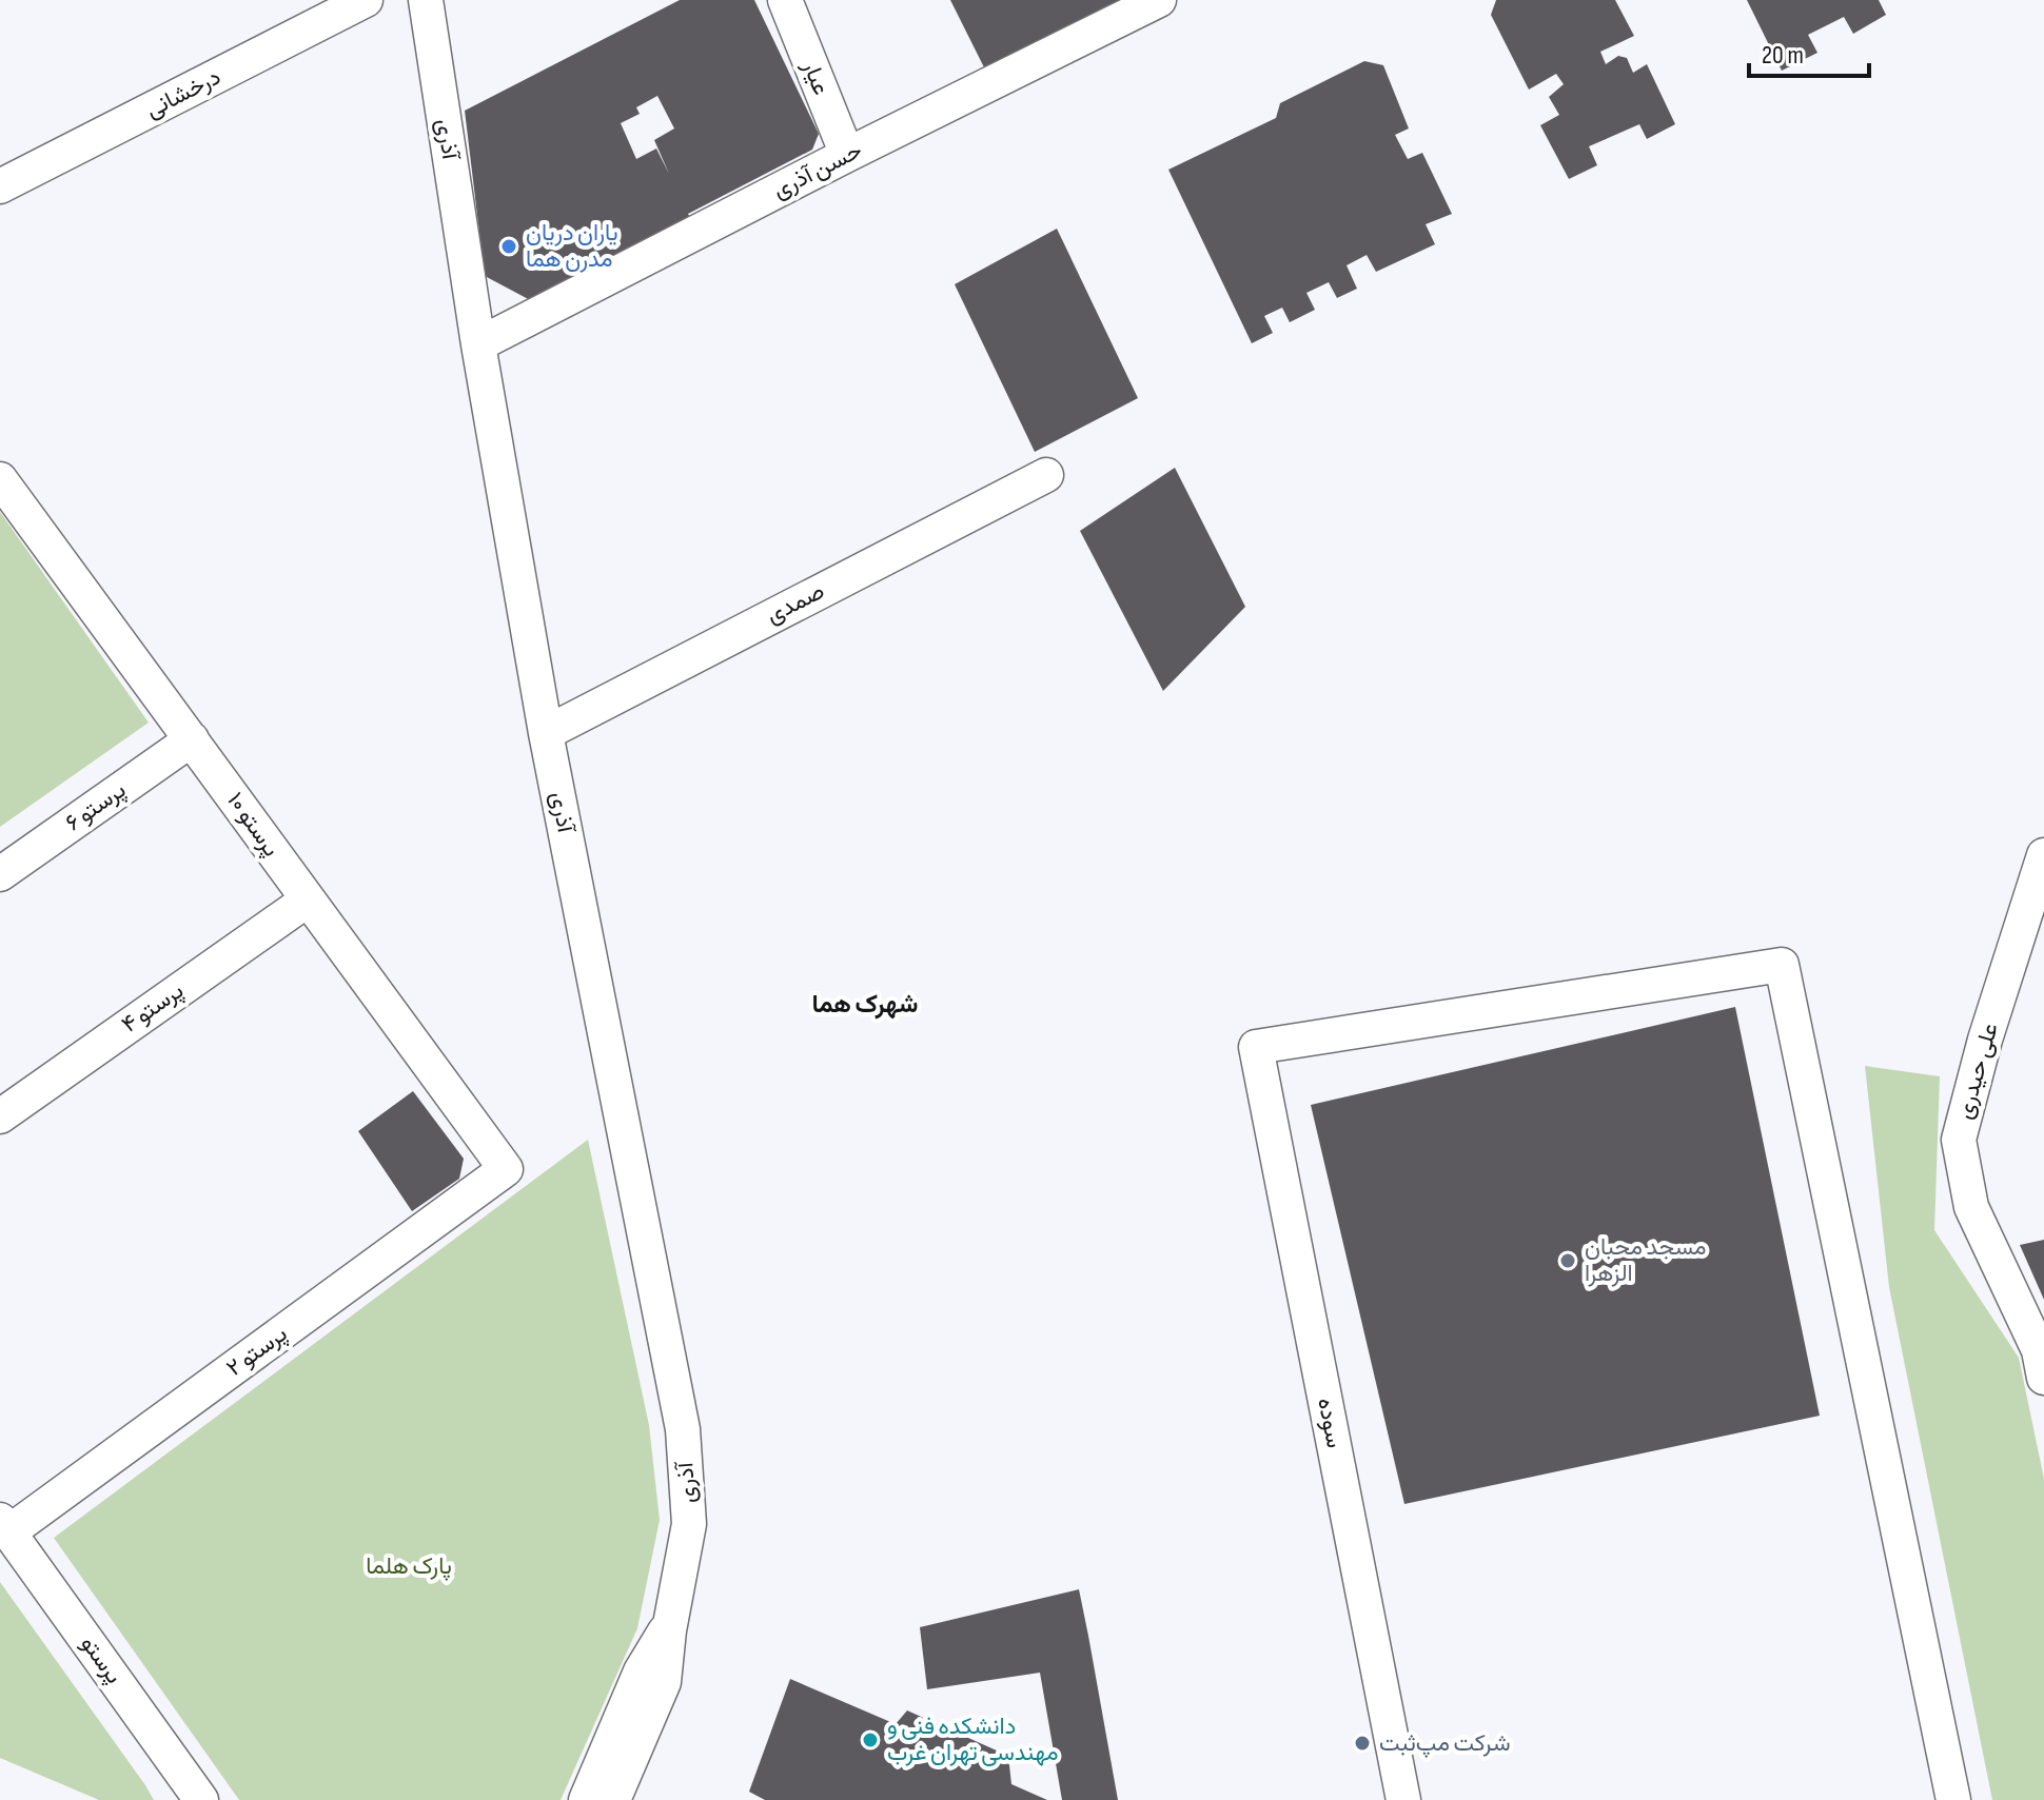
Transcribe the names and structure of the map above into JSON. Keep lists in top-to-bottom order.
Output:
{
  "streets": {
    "street": [
      "عیار",
      "درخشانی",
      "آذری",
      "حسن آذری",
      "صمدی",
      "پرستو ۶",
      "پرستو ۱۰",
      "پرستو ۴",
      "علی حیدری",
      "پرستو ۲",
      "سوده",
      "پرستو"
    ]
  },
  "crossings": [
    ["عیار", "حسن آذری"],
    ["آذری", "حسن آذری"],
    ["آذری", "صمدی"],
    ["پرستو ۶", "پرستو ۱۰"],
    ["پرستو ۱۰", "پرستو ۴"],
    ["پرستو ۱۰", "پرستو ۲"],
    ["پرستو ۲", "پرستو"]
  ],
  "districts": ["شهرک هما"],
  "parks": ["پارک هلما"],
  "places": [
    "یاران دریان مدرن هما",
    "مسجد محبان الزهرا",
    "دانشکده فنی و مهندسی تهران غرب",
    "شرکت مپ‌ثبت"
  ],
  "scale_bar": "20 m"
}
